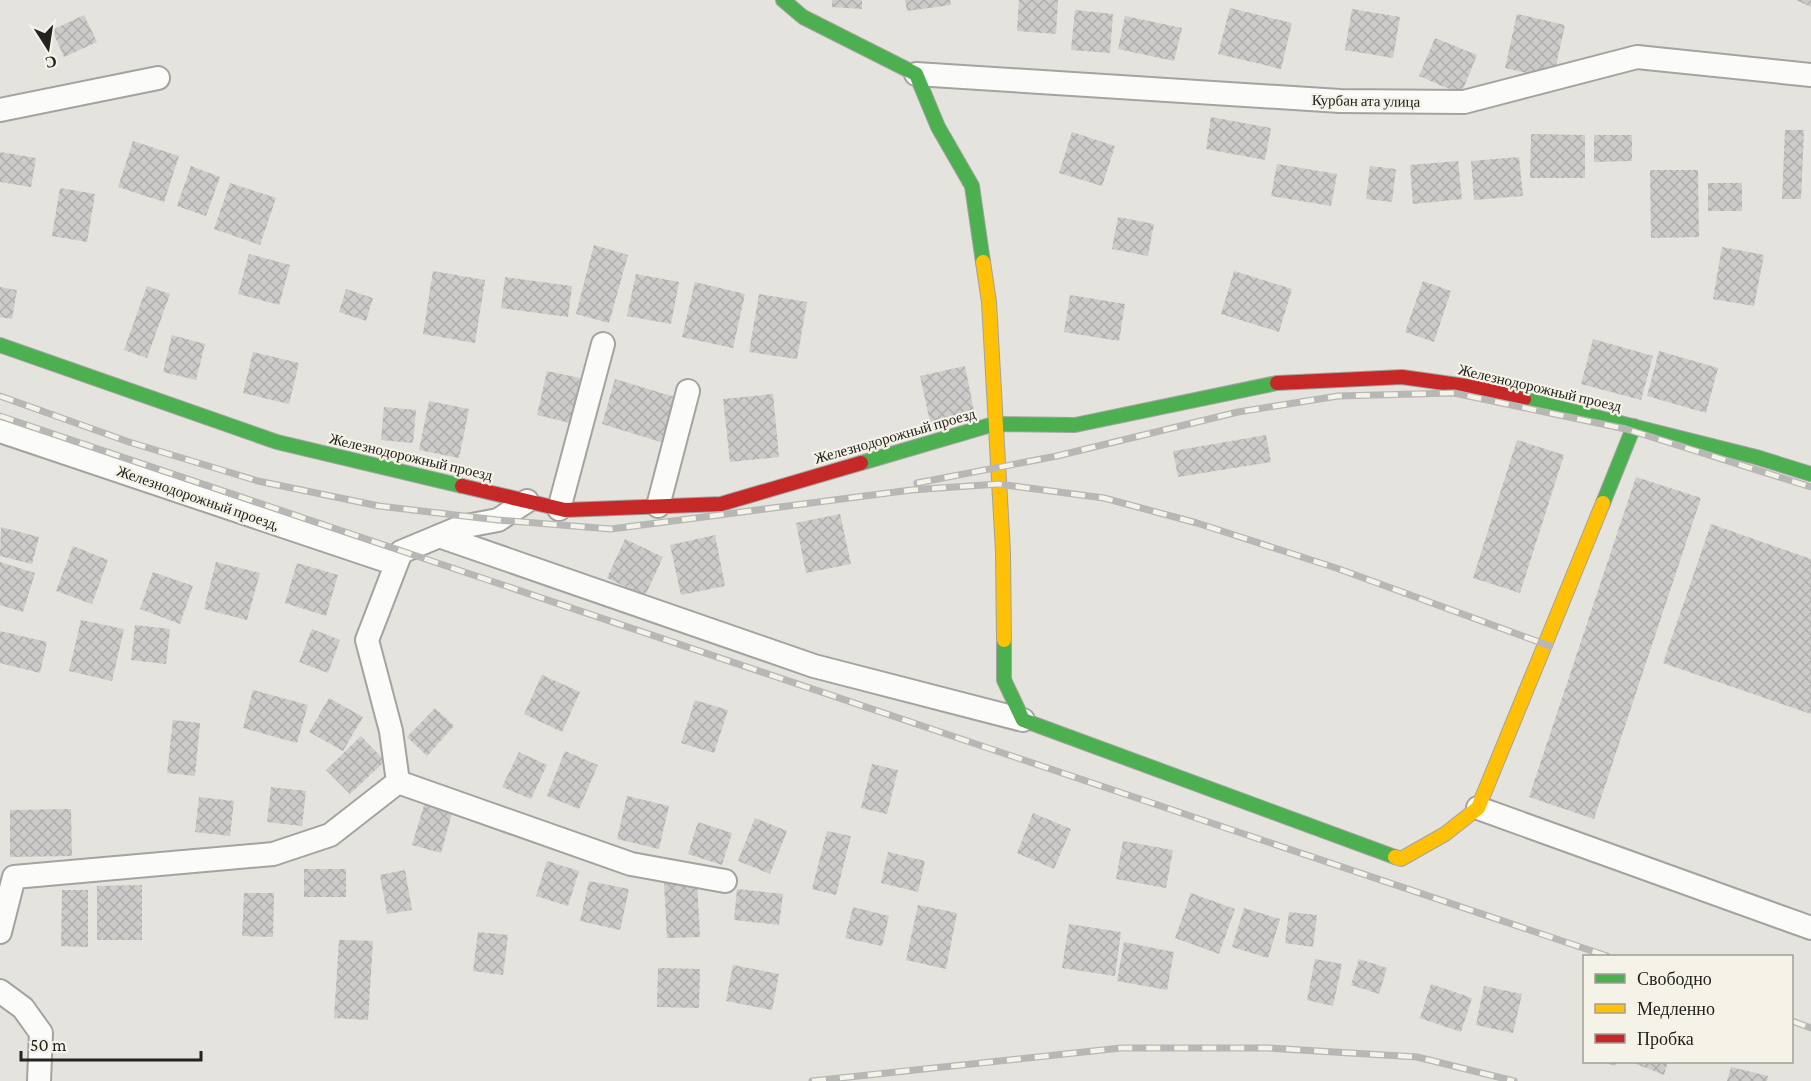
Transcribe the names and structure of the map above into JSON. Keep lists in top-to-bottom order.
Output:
{
  "streets": {
    "street": ["Курбан ата улица", "Железнодорожный проезд", "Железнодорожный проезд,"]
  },
  "legend": ["Свободно", "Медленно", "Пробка"],
  "scale_bar": "50 m",
  "north": "bottom"
}
